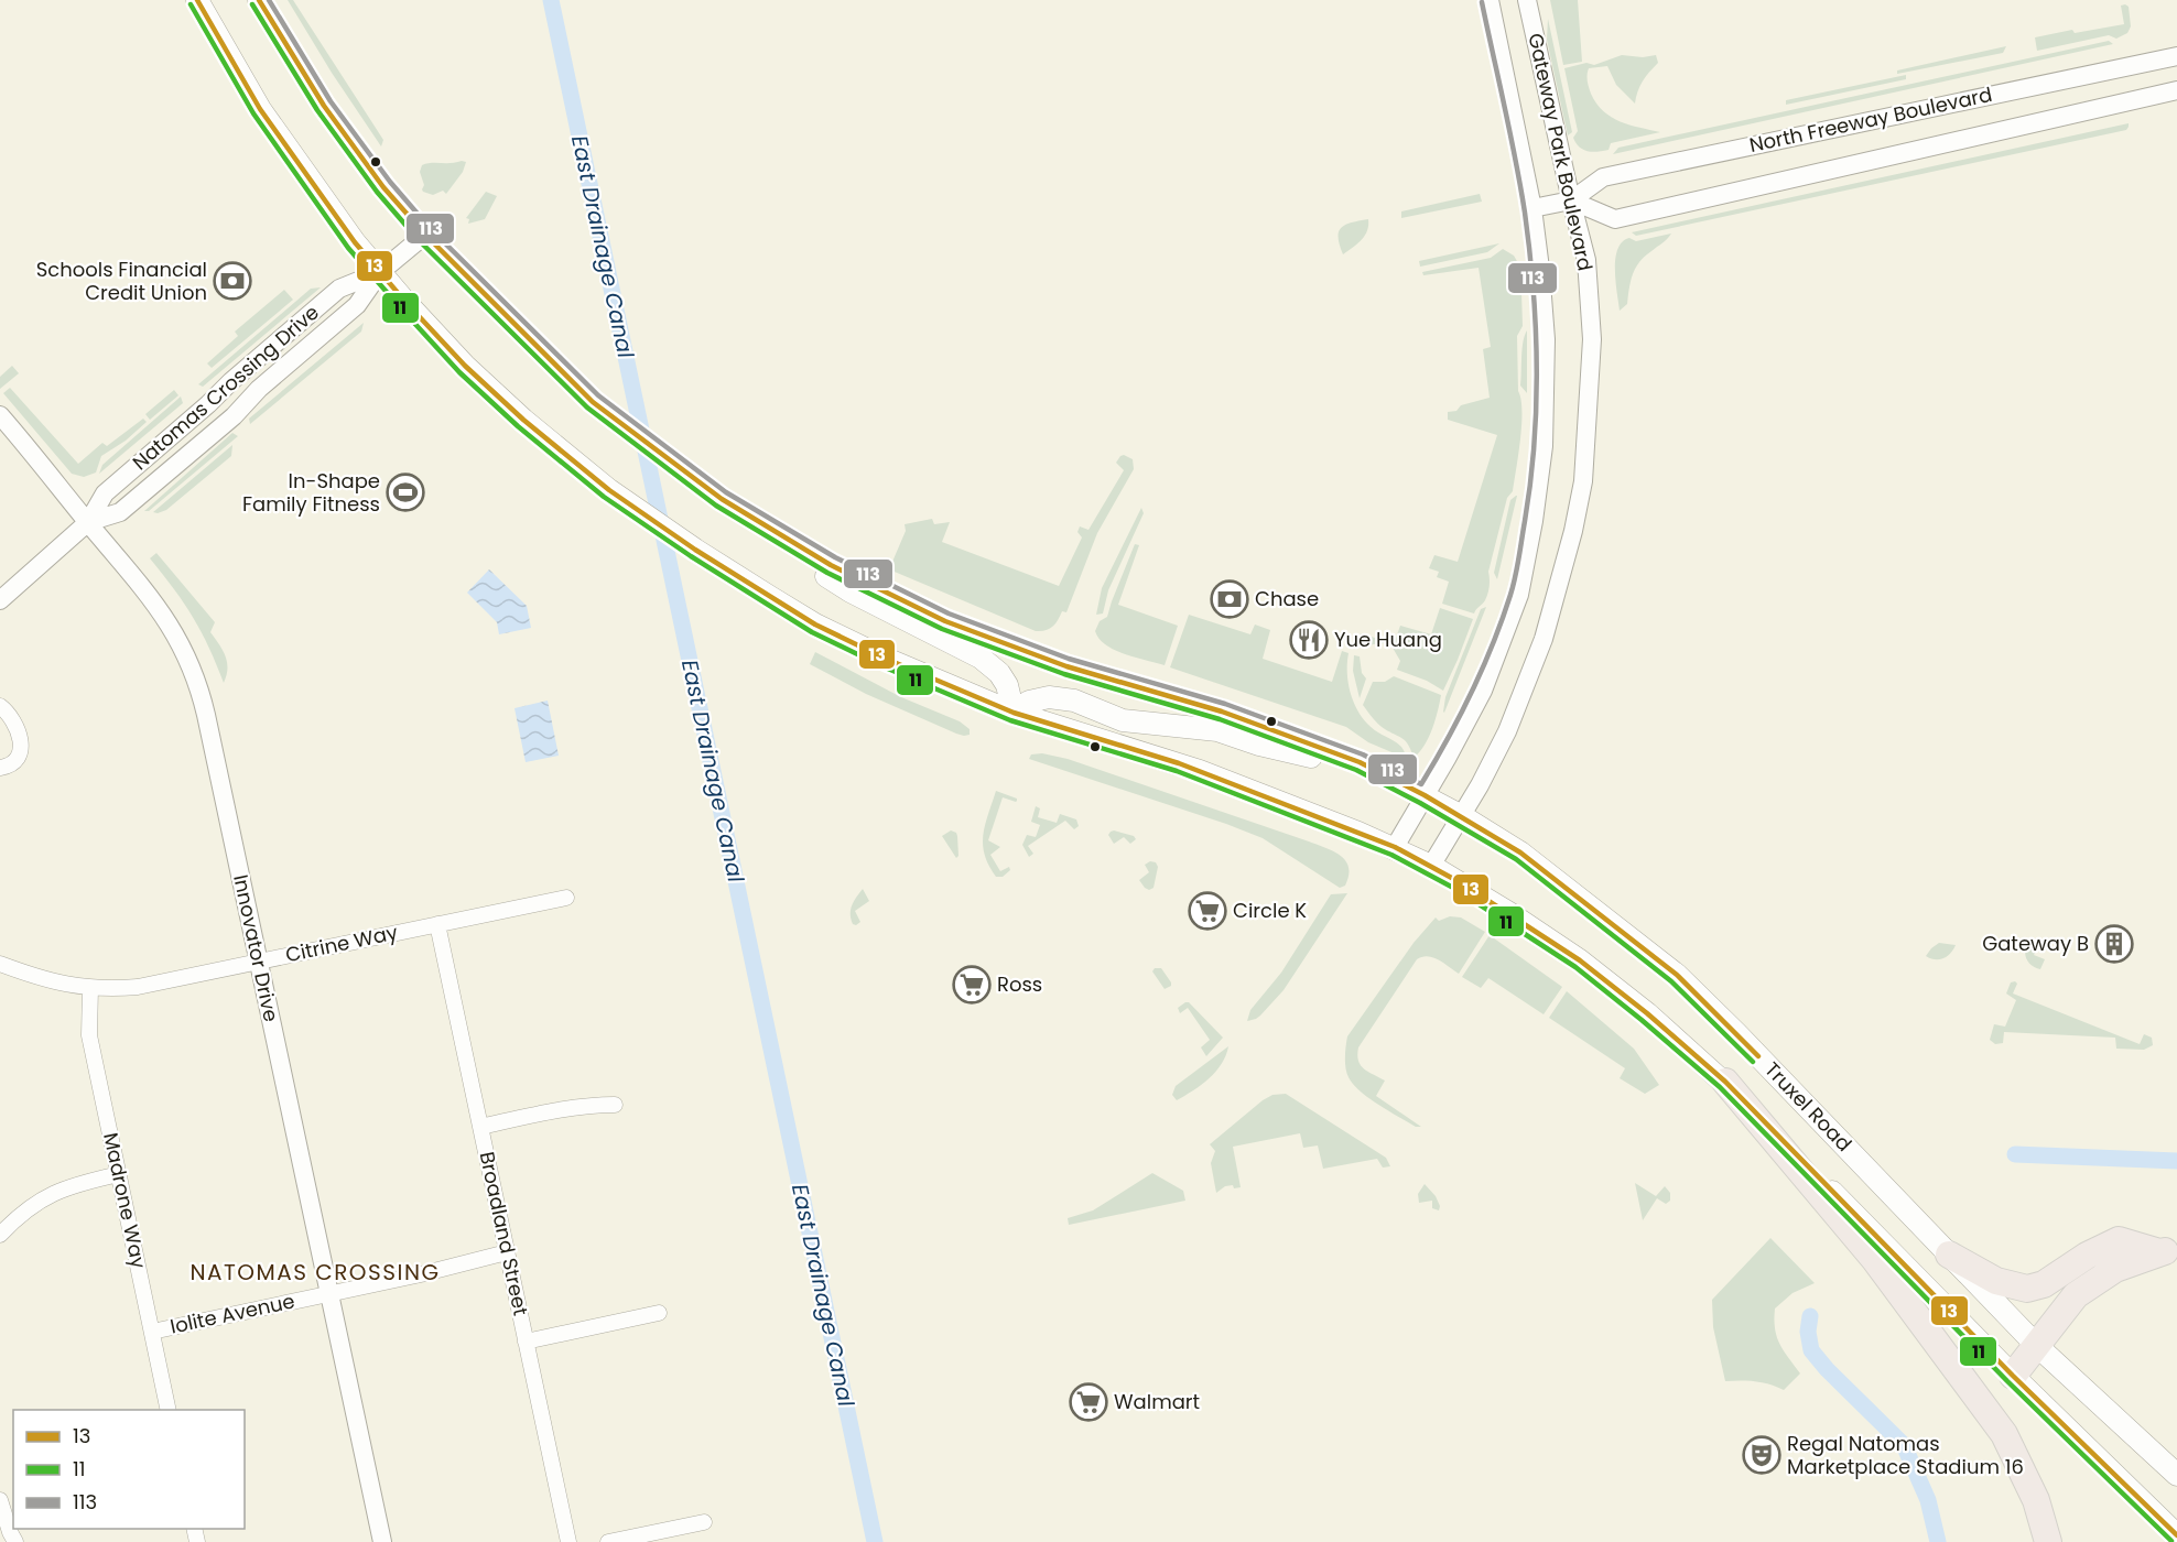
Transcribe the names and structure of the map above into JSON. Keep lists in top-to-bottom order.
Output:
{
  "streets": {
    "main road": ["Truxel Road"],
    "street": [
      "North Freeway Boulevard",
      "Gateway Park Boulevard",
      "Natomas Crossing Drive",
      "Citrine Way",
      "Innovator Drive",
      "Madrone Way",
      "Broadland Street",
      "Iolite Avenue"
    ]
  },
  "crossings": [
    ["North Freeway Boulevard", "Gateway Park Boulevard"],
    ["Gateway Park Boulevard", "Truxel Road"],
    ["Natomas Crossing Drive", "Innovator Drive"],
    ["Natomas Crossing Drive", "Truxel Road"],
    ["Citrine Way", "Innovator Drive"],
    ["Citrine Way", "Madrone Way"],
    ["Citrine Way", "Broadland Street"],
    ["Innovator Drive", "Iolite Avenue"],
    ["Madrone Way", "Iolite Avenue"],
    ["Broadland Street", "Iolite Avenue"]
  ],
  "districts": ["NATOMAS CROSSING"],
  "water": ["East Drainage Canal"],
  "places": {
    "bank": ["Schools Financial Credit Union", "Chase"],
    "sports": ["In-Shape Family Fitness"],
    "restaurant": ["Yue Huang"],
    "supermarket": ["Circle K", "Ross", "Walmart"],
    "building": ["Gateway B"],
    "theatre": ["Regal Natomas Marketplace Stadium 16"]
  },
  "lines": ["transit line 13", "transit line 113", "transit line 11"],
  "legend": ["13", "11", "113"]
}
